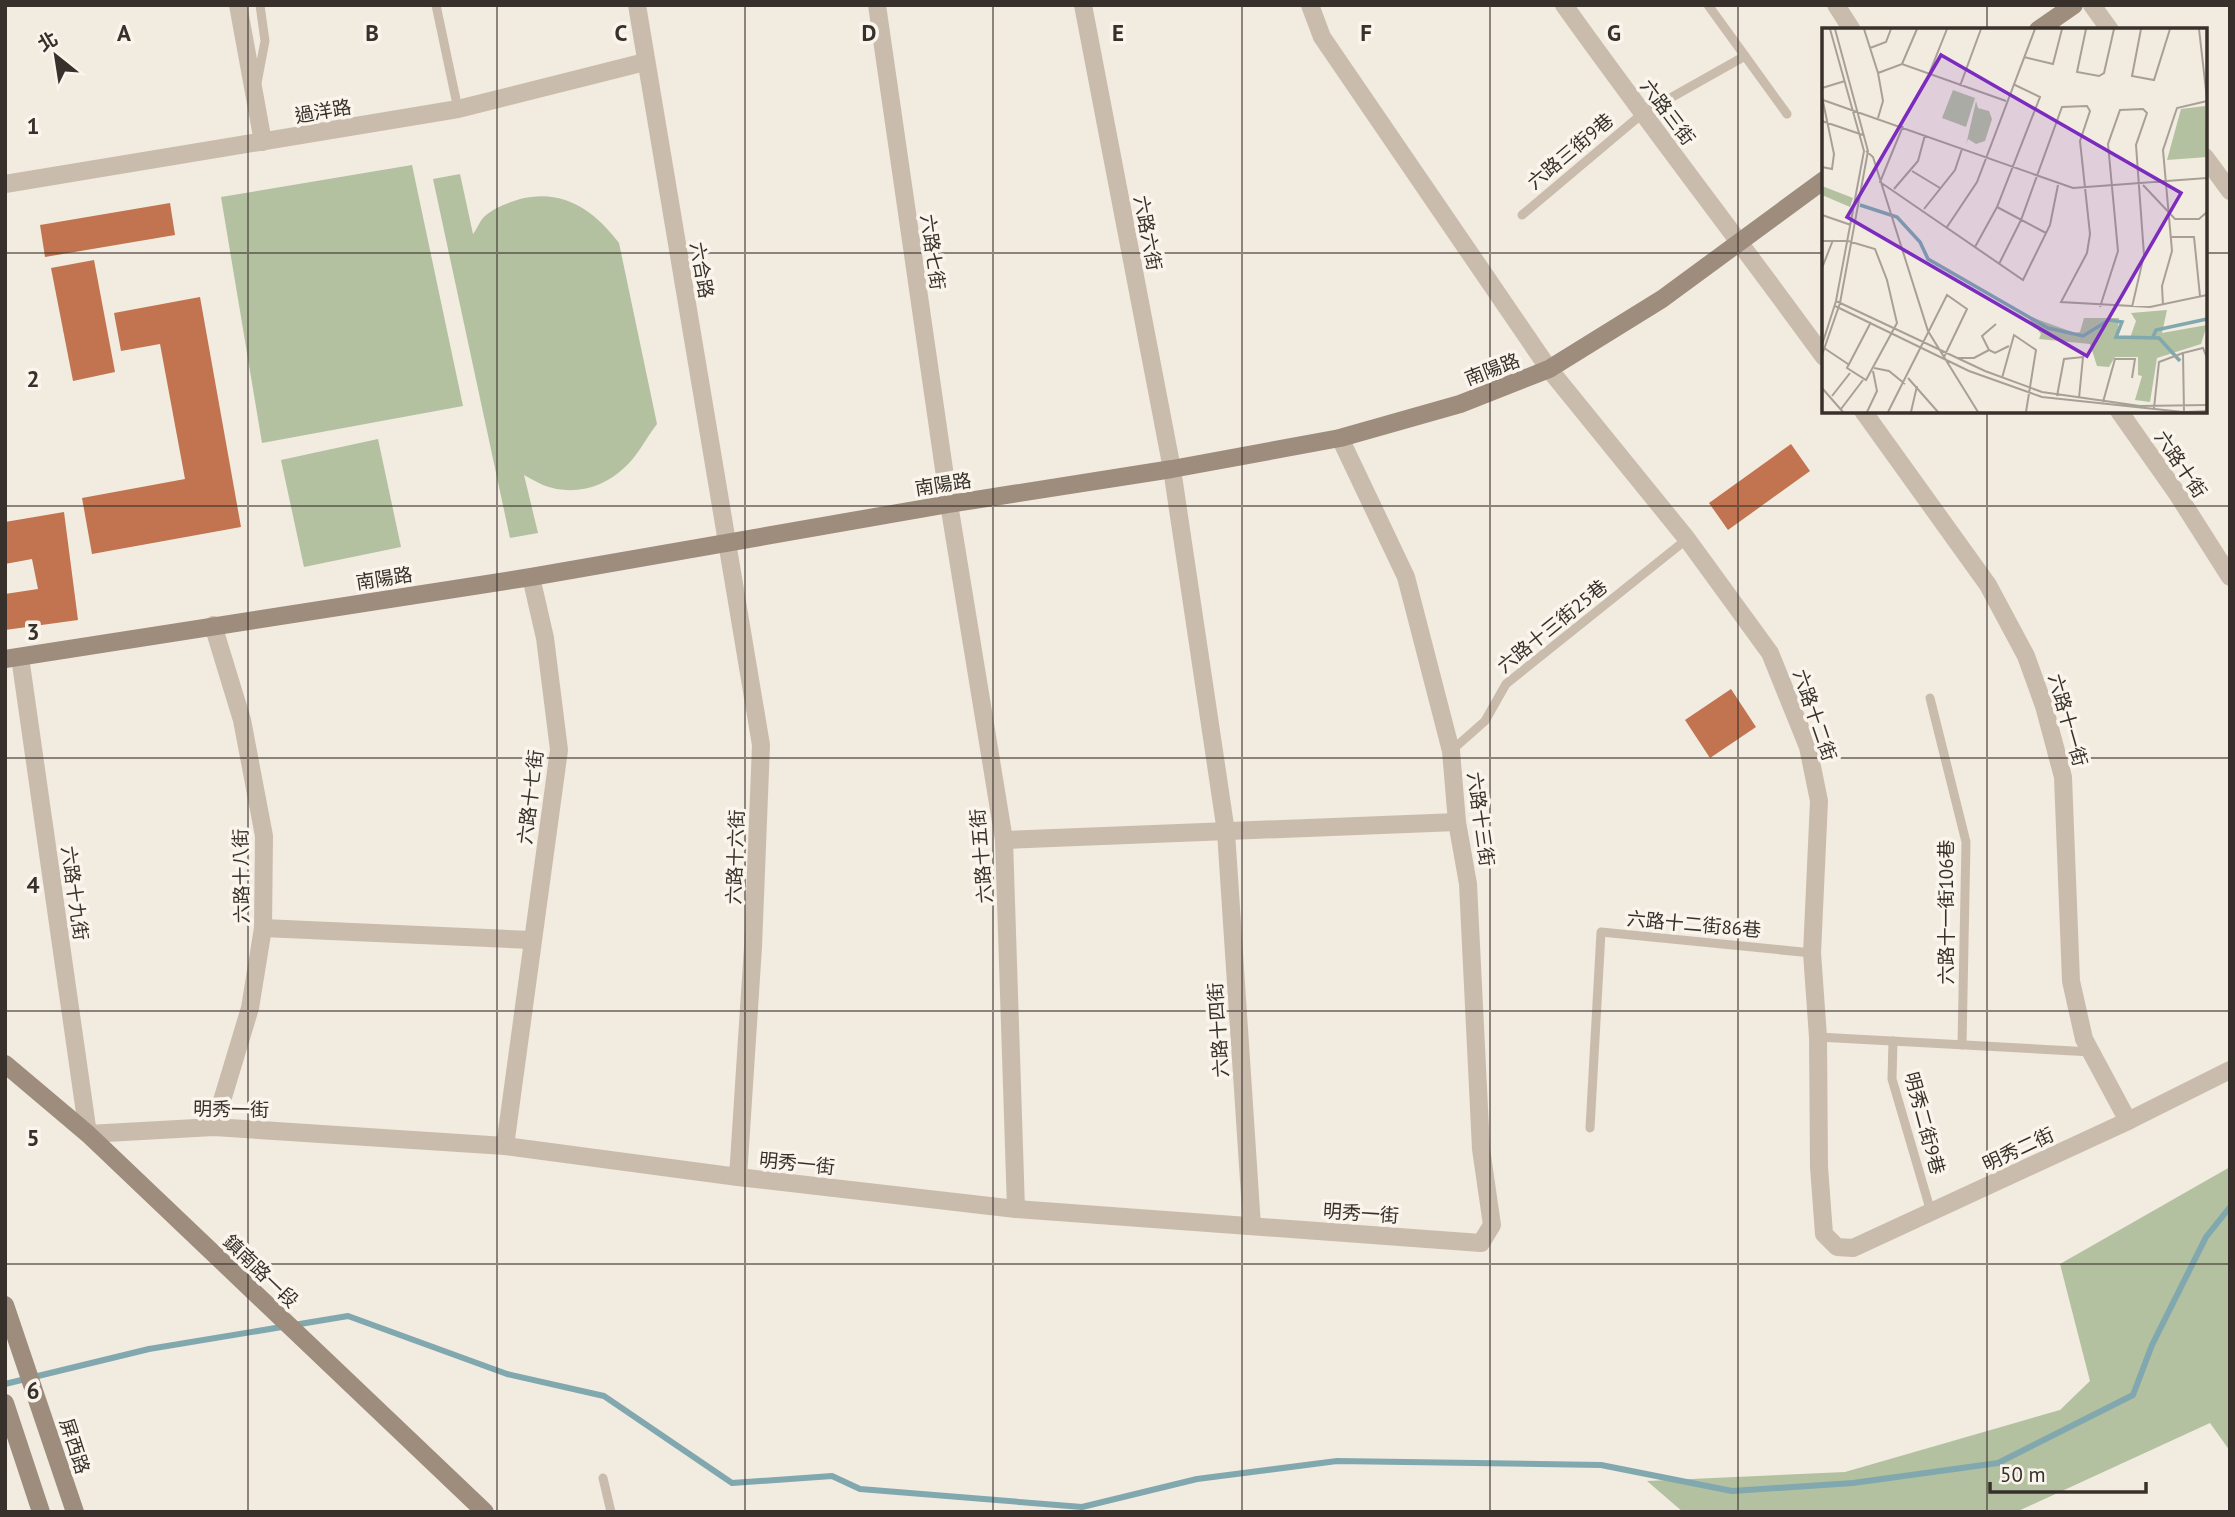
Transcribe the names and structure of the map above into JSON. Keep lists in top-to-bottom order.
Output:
{
  "streets": {
    "street": [
      "過洋路",
      "六路三街",
      "六路六街",
      "六路七街",
      "六合路",
      "南陽路",
      "六路十街",
      "六路十二街",
      "六路十一街",
      "六路十七街",
      "六路十三街",
      "六路十五街",
      "六路十六街",
      "六路十八街",
      "六路十九街",
      "六路十四街",
      "明秀一街",
      "明秀二街",
      "鎮南路一段",
      "屏西路"
    ],
    "lane": [
      "六路三街9巷",
      "六路十三街25巷",
      "六路十一街106巷",
      "六路十二街86巷",
      "明秀二街9巷"
    ]
  },
  "crossings": [
    ["過洋路", "六合路"],
    ["六路三街", "六路三街9巷"],
    ["六路三街", "南陽路"],
    ["六路六街", "南陽路"],
    ["六路六街", "六路十四街"],
    ["六路七街", "南陽路"],
    ["六路七街", "六路十五街"],
    ["六合路", "南陽路"],
    ["六合路", "六路十六街"],
    ["南陽路", "六路十二街"],
    ["南陽路", "六路十七街"],
    ["南陽路", "六路十三街"],
    ["南陽路", "六路十五街"],
    ["南陽路", "六路十六街"],
    ["南陽路", "六路十八街"],
    ["南陽路", "六路十九街"],
    ["南陽路", "六路十四街"],
    ["六路十三街25巷", "六路十二街"],
    ["六路十三街25巷", "六路十三街"],
    ["六路十二街", "六路十二街86巷"],
    ["六路十二街", "明秀二街"],
    ["六路十一街", "明秀二街"],
    ["六路十七街", "明秀一街"],
    ["六路十三街", "明秀一街"],
    ["六路十五街", "明秀一街"],
    ["六路十六街", "明秀一街"],
    ["六路十八街", "明秀一街"],
    ["六路十九街", "明秀一街"],
    ["六路十九街", "鎮南路一段"],
    ["六路十四街", "明秀一街"],
    ["明秀一街", "鎮南路一段"],
    ["明秀二街9巷", "明秀二街"]
  ],
  "scale_bar": "50 m",
  "north": "top left",
  "grid": {
    "columns": [
      "A",
      "B",
      "C",
      "D",
      "E",
      "F",
      "G"
    ],
    "rows": [
      "1",
      "2",
      "3",
      "4",
      "5",
      "6"
    ]
  }
}
